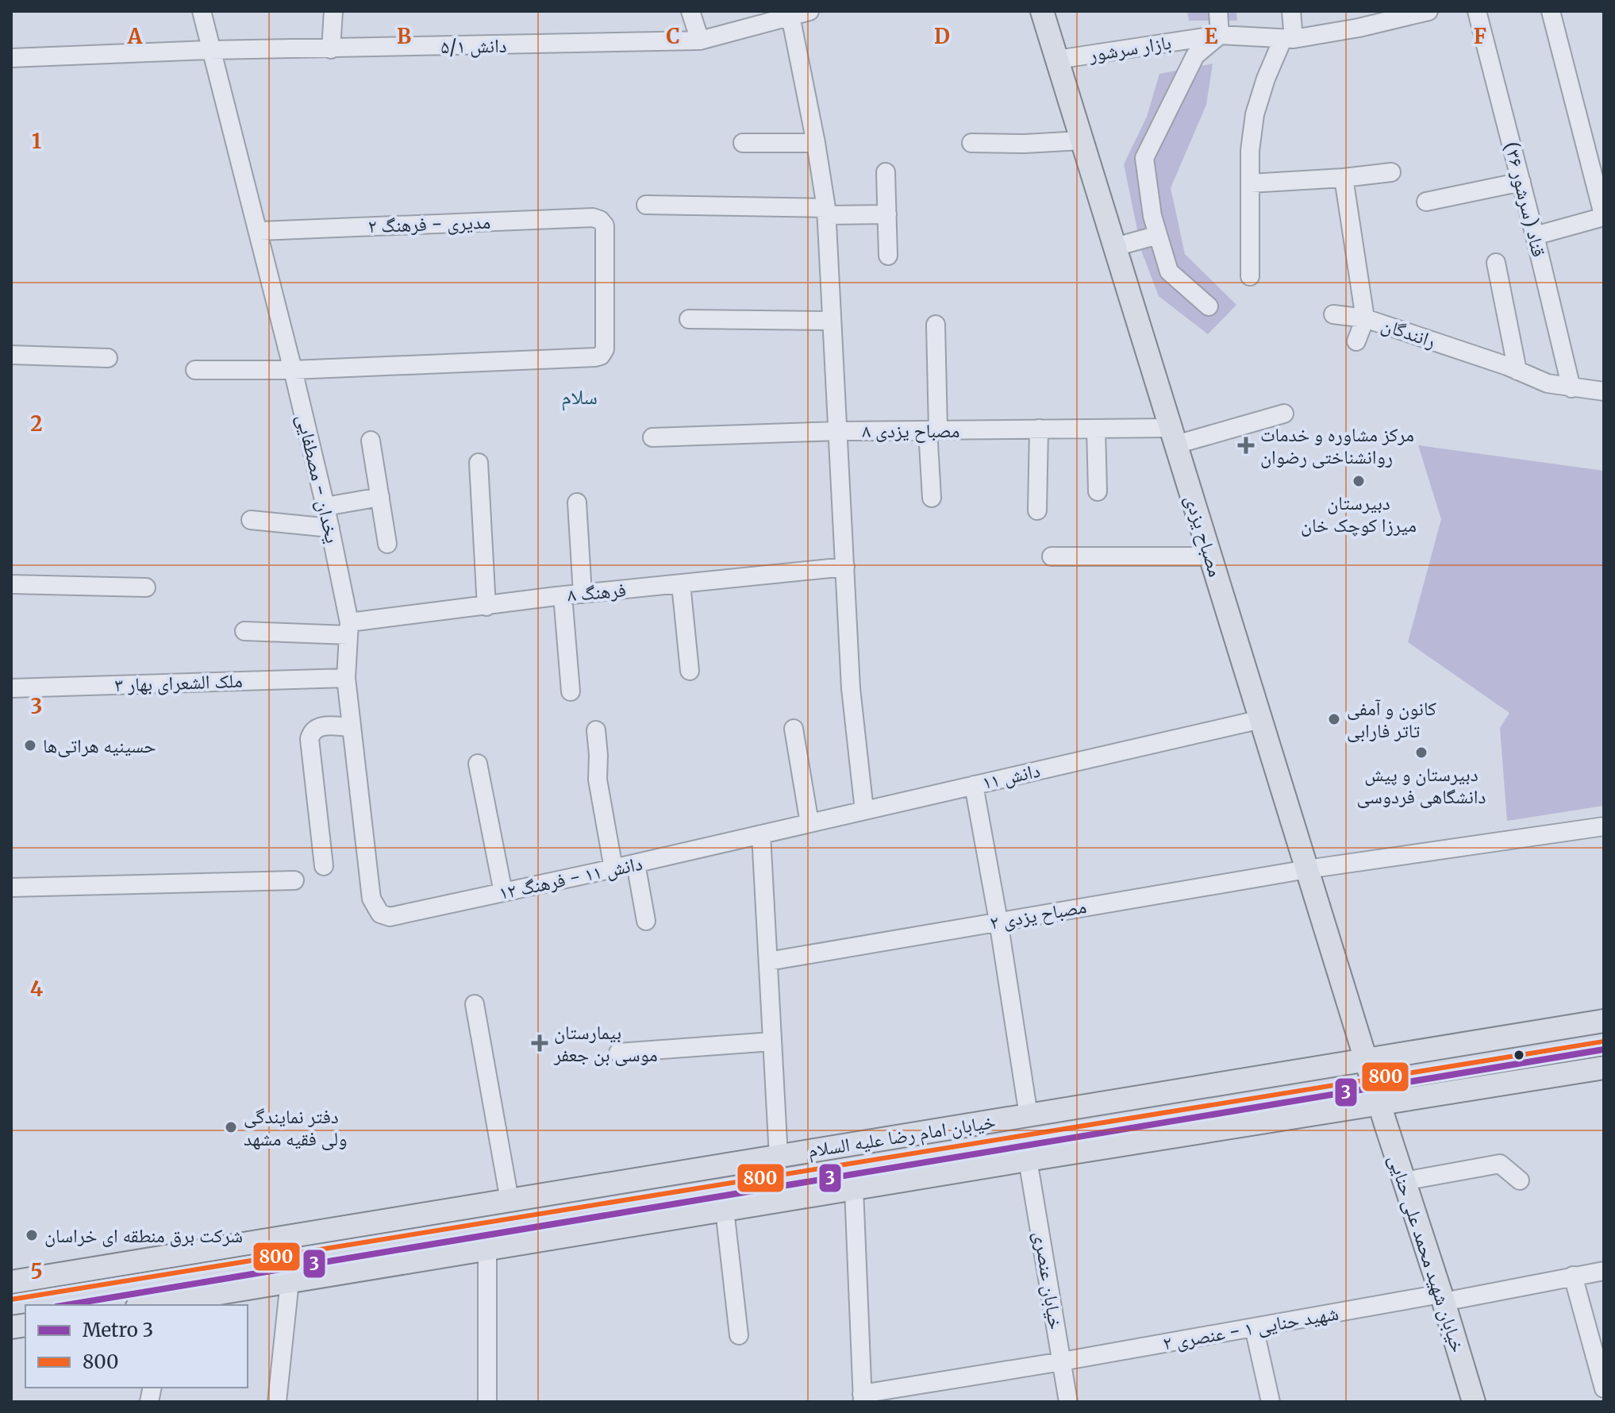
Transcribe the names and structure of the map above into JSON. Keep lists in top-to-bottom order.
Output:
{
  "streets": {
    "main road": ["مصباح یزدی", "خیابان امام رضا علیه السلام", "خیابان شهید محمد علی حنایی"],
    "street": [
      "دانش ۵/۱",
      "بازار سرشور",
      "قناد (سرشور ۳۶)",
      "مدیری - فرهنگ ۲",
      "رانندگان",
      "مصباح یزدی ۸",
      "یخدان - مصطفایی",
      "فرهنگ ۸",
      "ملک الشعرای بهار ۳",
      "دانش ۱۱",
      "دانش ۱۱ - فرهنگ ۱۲",
      "مصباح یزدی ۲",
      "خیابان عنصری",
      "شهید حنایی ۱ - عنصری ۲"
    ]
  },
  "crossings": [
    ["دانش ۵/۱", "یخدان - مصطفایی"],
    ["بازار سرشور", "مصباح یزدی"],
    ["قناد (سرشور ۳۶)", "رانندگان"],
    ["مدیری - فرهنگ ۲", "یخدان - مصطفایی"],
    ["مصباح یزدی ۸", "مصباح یزدی"],
    ["یخدان - مصطفایی", "فرهنگ ۸"],
    ["یخدان - مصطفایی", "ملک الشعرای بهار ۳"],
    ["یخدان - مصطفایی", "دانش ۱۱ - فرهنگ ۱۲"],
    ["مصباح یزدی", "دانش ۱۱"],
    ["مصباح یزدی", "مصباح یزدی ۲"],
    ["مصباح یزدی", "خیابان امام رضا علیه السلام"],
    ["مصباح یزدی", "خیابان شهید محمد علی حنایی"],
    ["دانش ۱۱", "دانش ۱۱ - فرهنگ ۱۲"],
    ["خیابان امام رضا علیه السلام", "خیابان شهید محمد علی حنایی"],
    ["خیابان شهید محمد علی حنایی", "شهید حنایی ۱ - عنصری ۲"],
    ["خیابان عنصری", "شهید حنایی ۱ - عنصری ۲"]
  ],
  "districts": ["سلام"],
  "places": {
    "health": ["مرکز مشاوره و خدمات روانشناختی رضوان", "بیمارستان موسی بن جعفر"],
    "other": [
      "دبیرستان میرزا کوچک خان",
      "کانون و آمفی تاتر فارابی",
      "حسینیه هراتی‌ها",
      "دبیرستان و پیش دانشگاهی فردوسی",
      "دفتر نمایندگی ولی فقیه مشهد",
      "شرکت برق منطقه ای خراسان"
    ]
  },
  "lines": ["transit line 800", "metro line 3"],
  "legend": ["Metro 3", "800"],
  "grid": {
    "columns": [
      "A",
      "B",
      "C",
      "D",
      "E",
      "F"
    ],
    "rows": [
      "1",
      "2",
      "3",
      "4",
      "5"
    ]
  }
}
